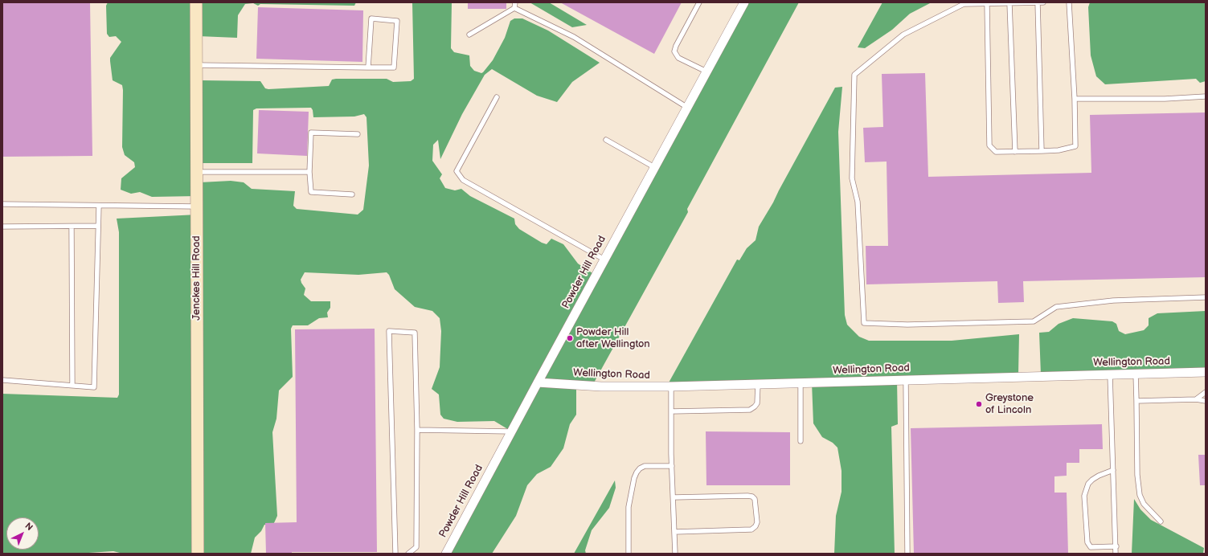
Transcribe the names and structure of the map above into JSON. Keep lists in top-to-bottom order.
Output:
{
  "streets": {
    "main road": ["Jenckes Hill Road"],
    "street": ["Powder Hill Road", "Wellington Road"]
  },
  "crossings": [
    ["Powder Hill Road", "Wellington Road"]
  ],
  "places": ["Powder Hill after Wellington", "Greystone of Lincoln"],
  "north": "top right"
}
